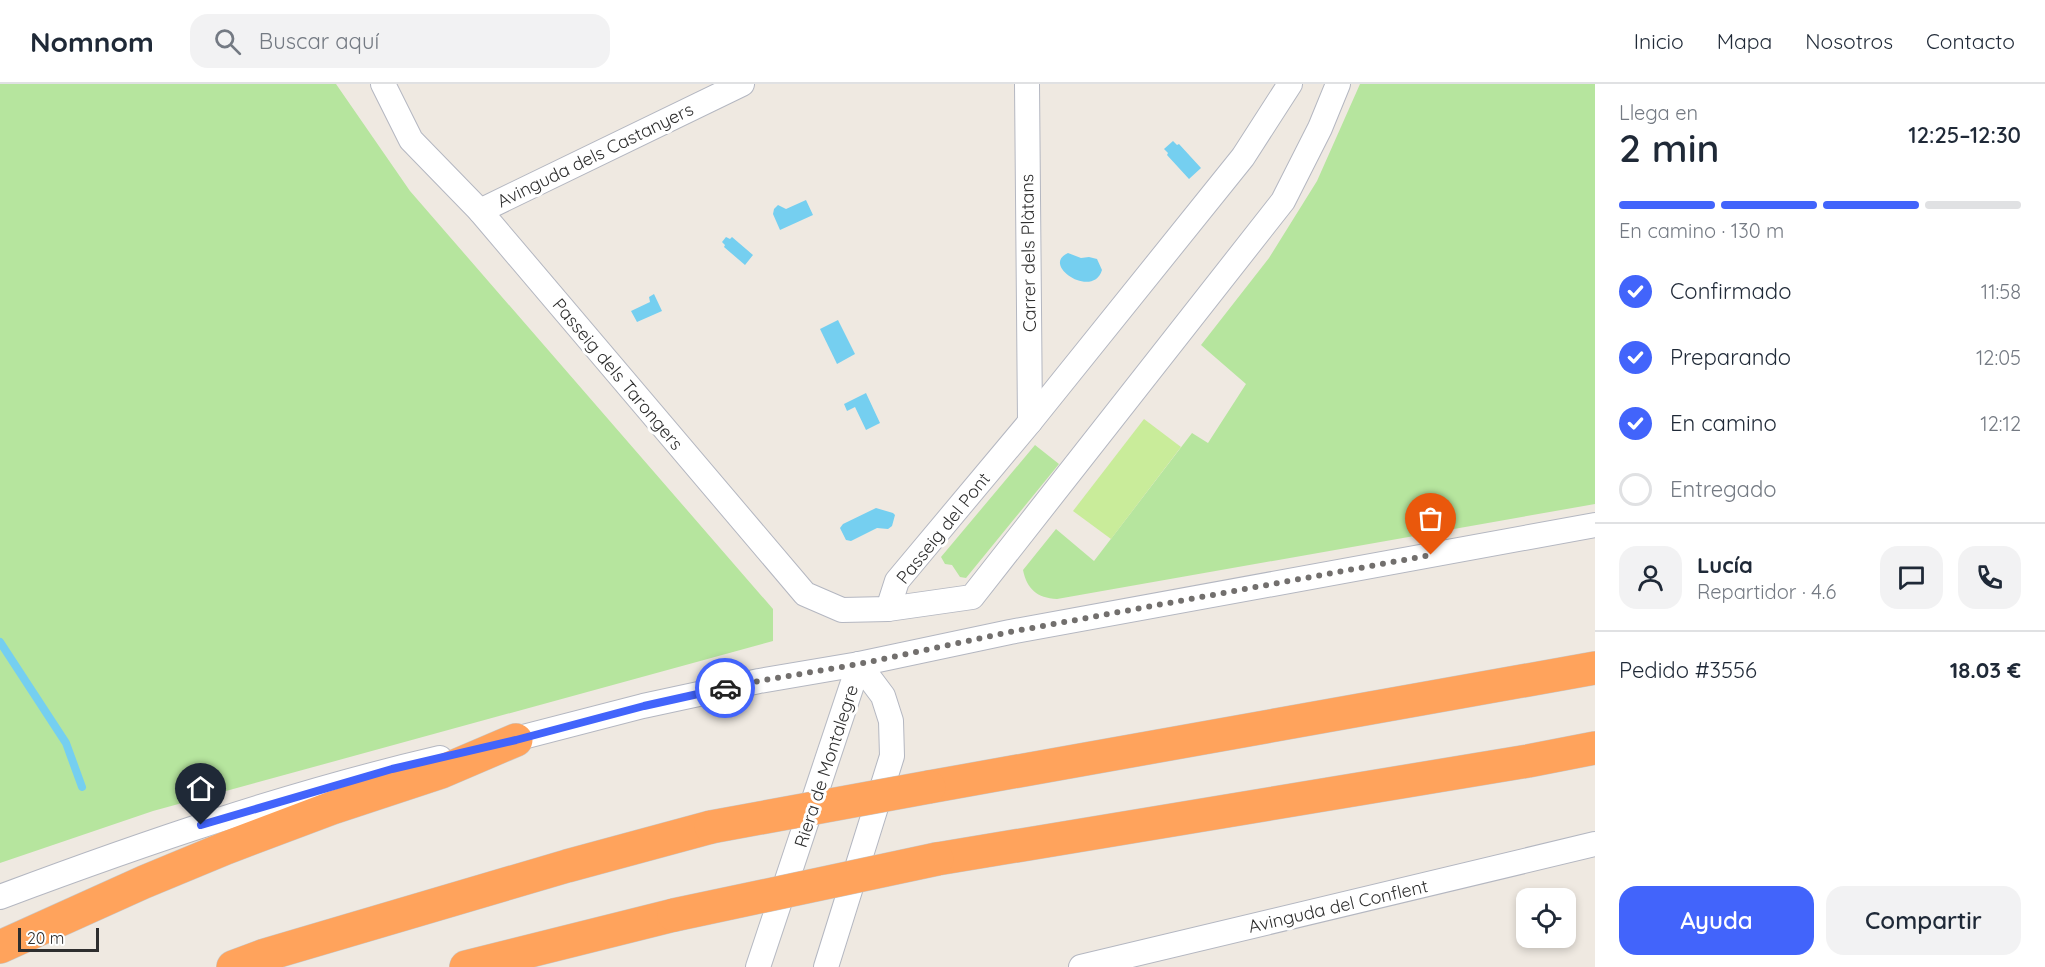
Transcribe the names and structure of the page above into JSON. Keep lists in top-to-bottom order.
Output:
{
  "streets": {
    "street": [
      "Avinguda dels Castanyers",
      "Carrer dels Plàtans",
      "Passeig dels Tarongers",
      "Passeig del Pont",
      "Riera de Montalegre",
      "Avinguda del Conflent"
    ]
  },
  "crossings": [
    ["Avinguda dels Castanyers", "Passeig dels Tarongers"],
    ["Carrer dels Plàtans", "Passeig del Pont"],
    ["Passeig dels Tarongers", "Passeig del Pont"]
  ],
  "scale_bar": "20 m",
  "page": {
    "header": "Nomnom",
    "search": "Buscar aquí",
    "nav": [
      "Inicio",
      "Mapa",
      "Nosotros",
      "Contacto"
    ],
    "heading": ["2 min", "Llega en", "12:25–12:30"],
    "panel": [
      "Lucía",
      "Repartidor · 4.6",
      "Pedido #3556",
      "18.03 €"
    ],
    "bar": "En camino · 130 m",
    "list": [
      ["Confirmado", "11:58"],
      ["Preparando", "12:05"],
      ["En camino", "12:12"],
      "Entregado"
    ],
    "buttons": ["Ayuda", "Compartir"],
    "scale": "20 m"
  }
}
